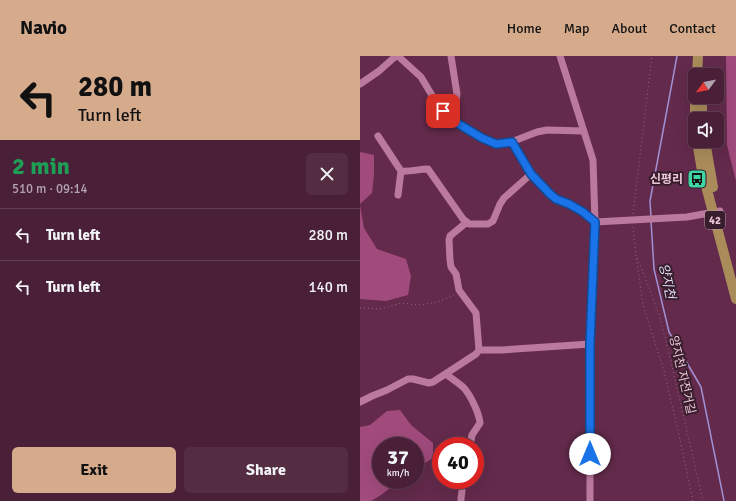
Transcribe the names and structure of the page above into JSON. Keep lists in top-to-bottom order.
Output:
{
  "streets": {
    "main road": ["42"],
    "path": ["양지천 자전거길"]
  },
  "water": ["양지천"],
  "places": {
    "bus stop": ["신평리"]
  },
  "north": "bottom left",
  "page": {
    "header": "Navio",
    "nav": [
      "Home",
      "Map",
      "About",
      "Contact"
    ],
    "turn": ["280 m", "Turn left"],
    "heading": ["2 min", "510 m · 09:14"],
    "list": [
      {
        "name": "Turn left",
        "value": "280 m"
      },
      {
        "name": "Turn left",
        "value": "140 m"
      }
    ],
    "speed": "37 km/h",
    "limit": "40",
    "buttons": ["Exit", "Share"]
  }
}
